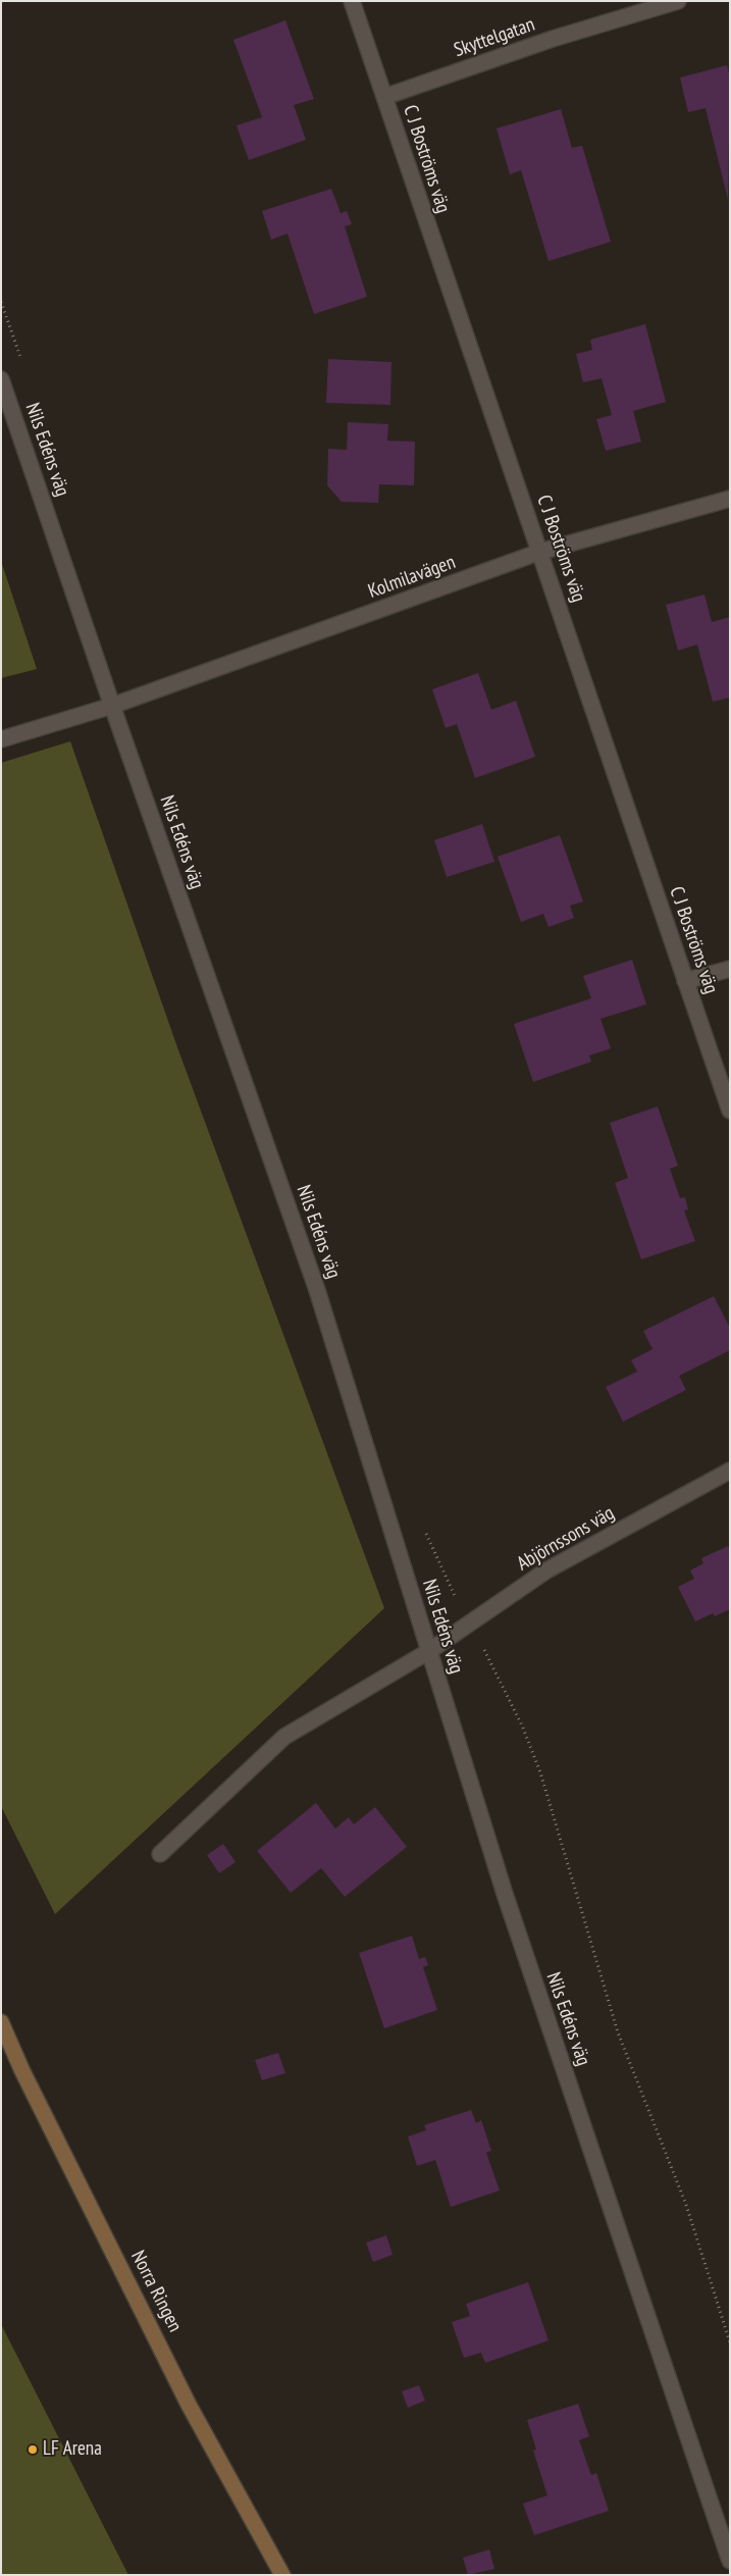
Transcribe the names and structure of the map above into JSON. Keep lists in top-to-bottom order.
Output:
{
  "streets": {
    "main road": ["Norra Ringen"],
    "street": [
      "Skyttelgatan",
      "C J Boströms väg",
      "Nils Edéns väg",
      "Kolmilavägen",
      "Abjörnssons väg"
    ]
  },
  "crossings": [
    ["Skyttelgatan", "C J Boströms väg"],
    ["C J Boströms väg", "Kolmilavägen"],
    ["Nils Edéns väg", "Kolmilavägen"],
    ["Nils Edéns väg", "Abjörnssons väg"]
  ],
  "places": ["LF Arena"]
}
